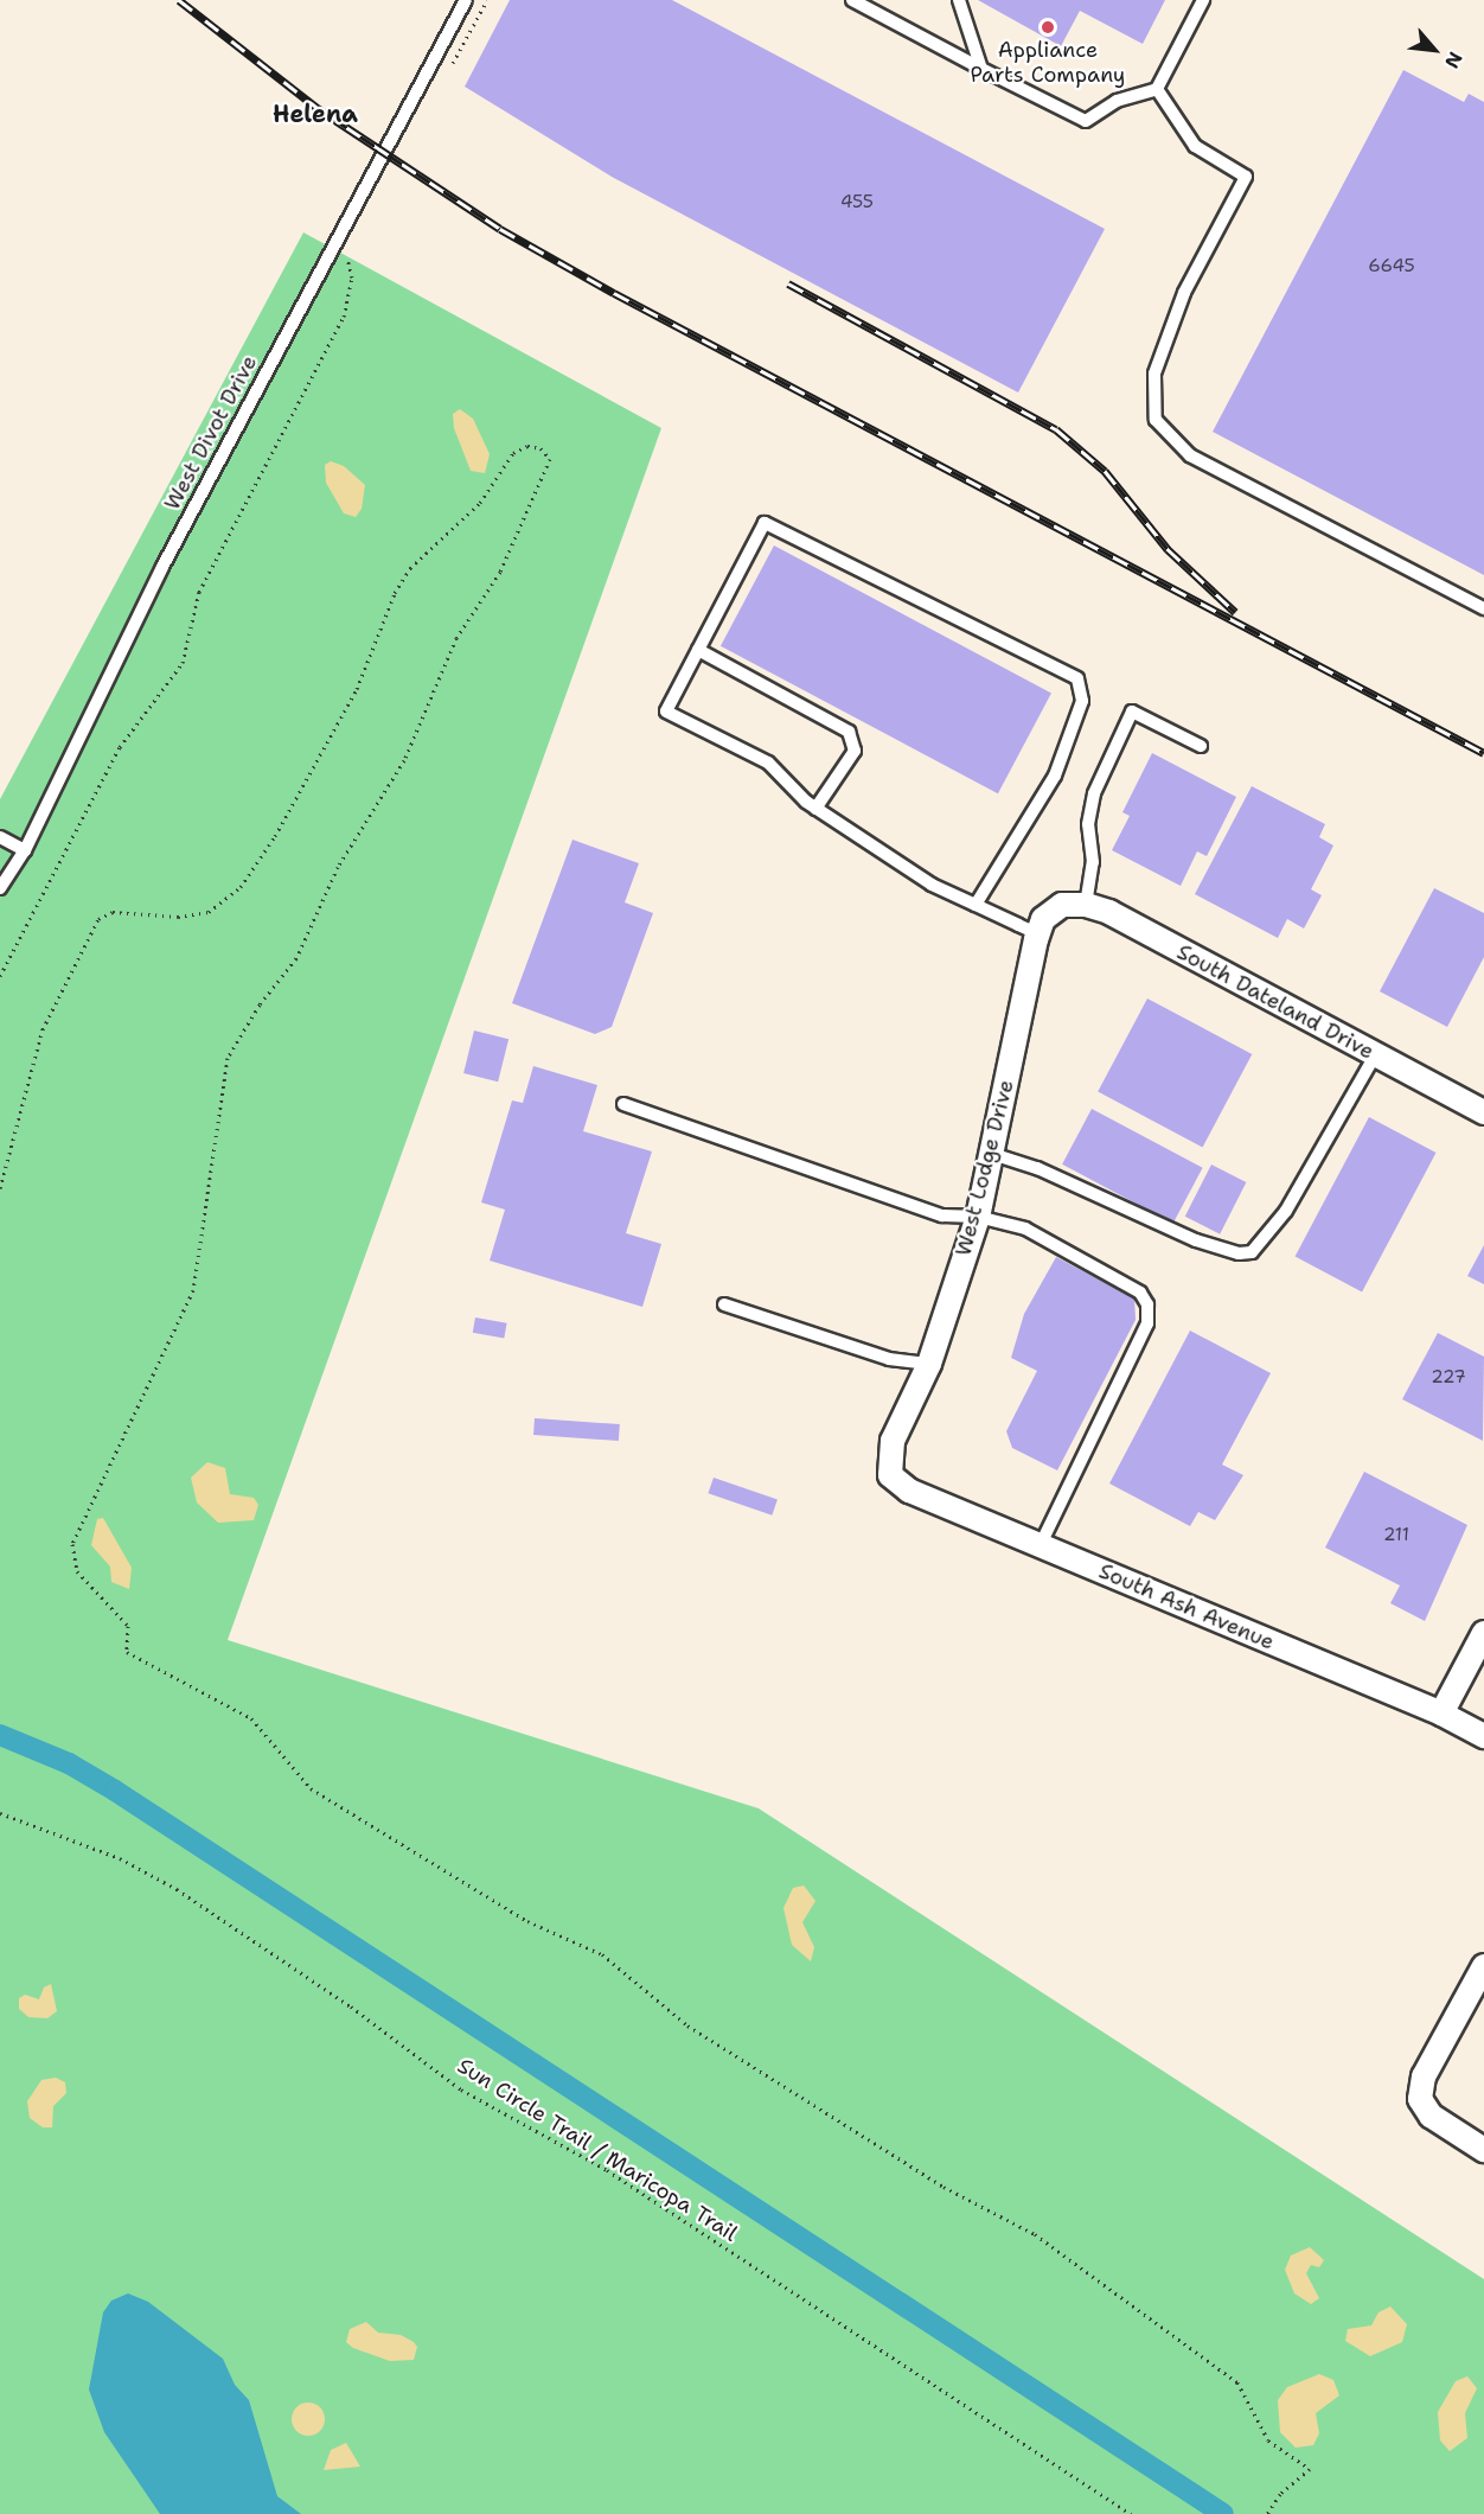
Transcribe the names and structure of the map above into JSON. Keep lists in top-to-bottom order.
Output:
{
  "streets": {
    "street": ["South Dateland Drive", "West Lodge Drive", "South Ash Avenue"],
    "lane": ["West Divot Drive"],
    "path": ["Sun Circle Trail / Maricopa Trail"]
  },
  "crossings": [
    ["South Dateland Drive", "West Lodge Drive"],
    ["West Lodge Drive", "South Ash Avenue"]
  ],
  "districts": ["Helena"],
  "places": ["Appliance Parts Company"],
  "house_numbers": [
    "455",
    "6645",
    "227",
    "211"
  ],
  "north": "bottom right"
}
